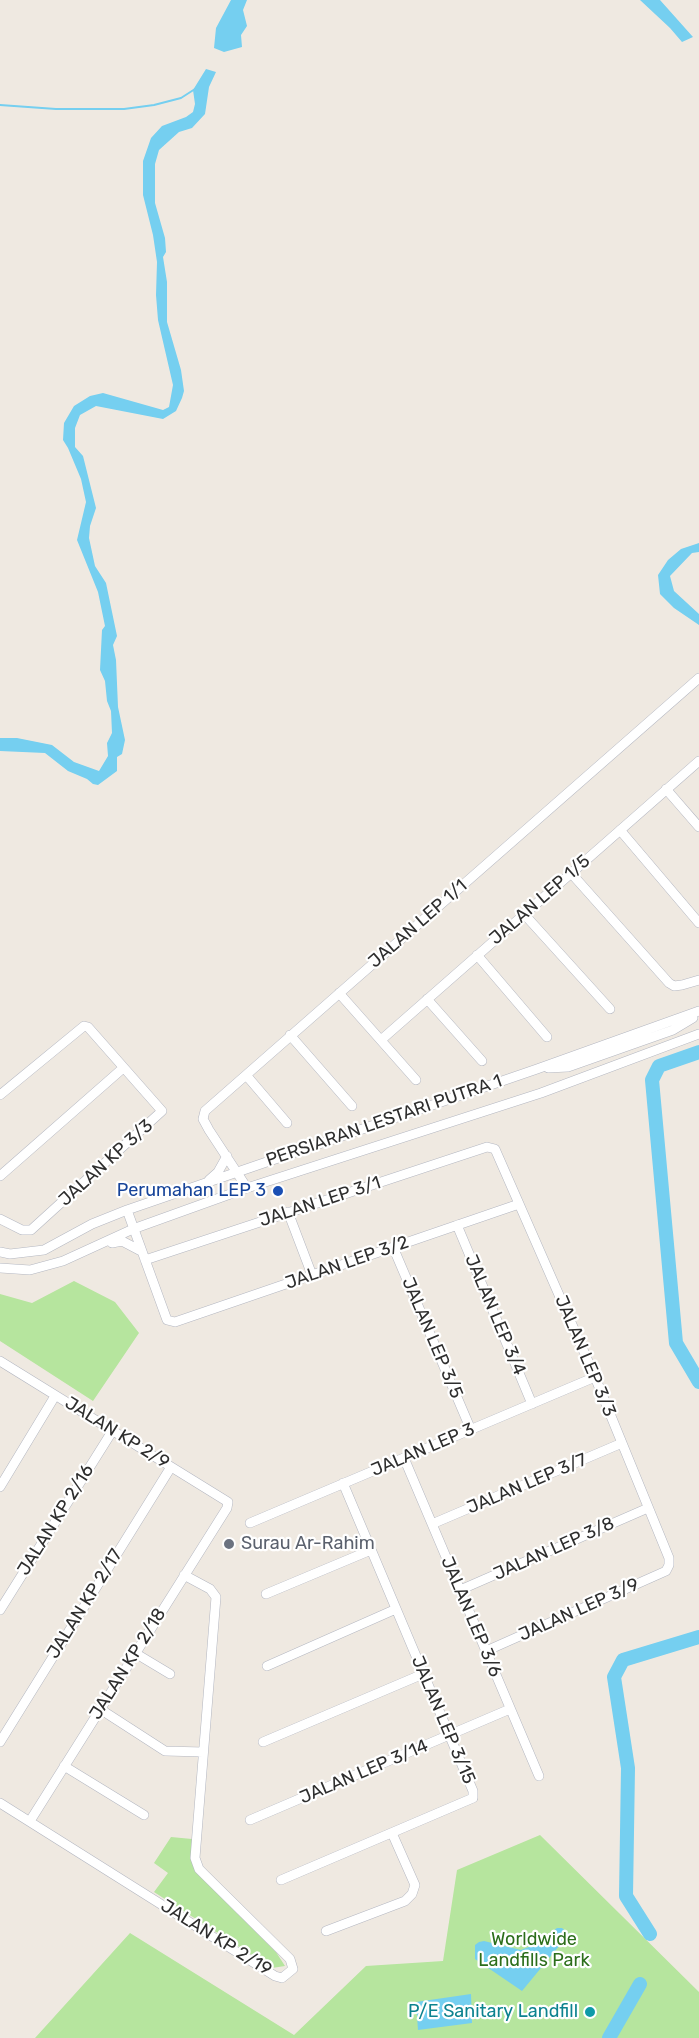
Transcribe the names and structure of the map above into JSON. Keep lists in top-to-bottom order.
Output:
{
  "streets": {
    "street": [
      "JALAN LEP 1/5",
      "JALAN LEP 1/1",
      "PERSIARAN LESTARI PUTRA 1",
      "JALAN KP 3/3",
      "JALAN LEP 3/1",
      "JALAN LEP 3/2",
      "JALAN LEP 3/4",
      "JALAN LEP 3/5",
      "JALAN LEP 3/3",
      "JALAN KP 2/9",
      "JALAN LEP 3",
      "JALAN LEP 3/7",
      "JALAN KP 2/16",
      "JALAN LEP 3/8",
      "JALAN KP 2/17",
      "JALAN LEP 3/9",
      "JALAN LEP 3/6",
      "JALAN KP 2/18",
      "JALAN LEP 3/15",
      "JALAN LEP 3/14",
      "JALAN KP 2/19"
    ]
  },
  "crossings": [
    ["JALAN LEP 1/1", "PERSIARAN LESTARI PUTRA 1"],
    ["JALAN LEP 3/1", "JALAN LEP 3/2"],
    ["JALAN LEP 3/1", "JALAN LEP 3/3"],
    ["JALAN LEP 3/2", "JALAN LEP 3/4"],
    ["JALAN LEP 3/2", "JALAN LEP 3/5"],
    ["JALAN LEP 3/2", "JALAN LEP 3/3"],
    ["JALAN LEP 3/4", "JALAN LEP 3"],
    ["JALAN LEP 3/5", "JALAN LEP 3"],
    ["JALAN LEP 3/3", "JALAN LEP 3"],
    ["JALAN LEP 3/3", "JALAN LEP 3/7"],
    ["JALAN LEP 3/3", "JALAN LEP 3/8"],
    ["JALAN LEP 3/3", "JALAN LEP 3/9"],
    ["JALAN KP 2/9", "JALAN KP 2/16"],
    ["JALAN KP 2/9", "JALAN KP 2/17"],
    ["JALAN KP 2/9", "JALAN KP 2/18"],
    ["JALAN LEP 3", "JALAN LEP 3/6"],
    ["JALAN LEP 3", "JALAN LEP 3/15"],
    ["JALAN LEP 3/7", "JALAN LEP 3/6"],
    ["JALAN LEP 3/8", "JALAN LEP 3/6"],
    ["JALAN LEP 3/9", "JALAN LEP 3/6"],
    ["JALAN LEP 3/6", "JALAN LEP 3/14"],
    ["JALAN KP 2/18", "JALAN KP 2/19"],
    ["JALAN LEP 3/15", "JALAN LEP 3/14"]
  ],
  "parks": ["Worldwide Landfills Park"],
  "places": ["Perumahan LEP 3", "Surau Ar-Rahim", "P/E Sanitary Landfill"]
}
